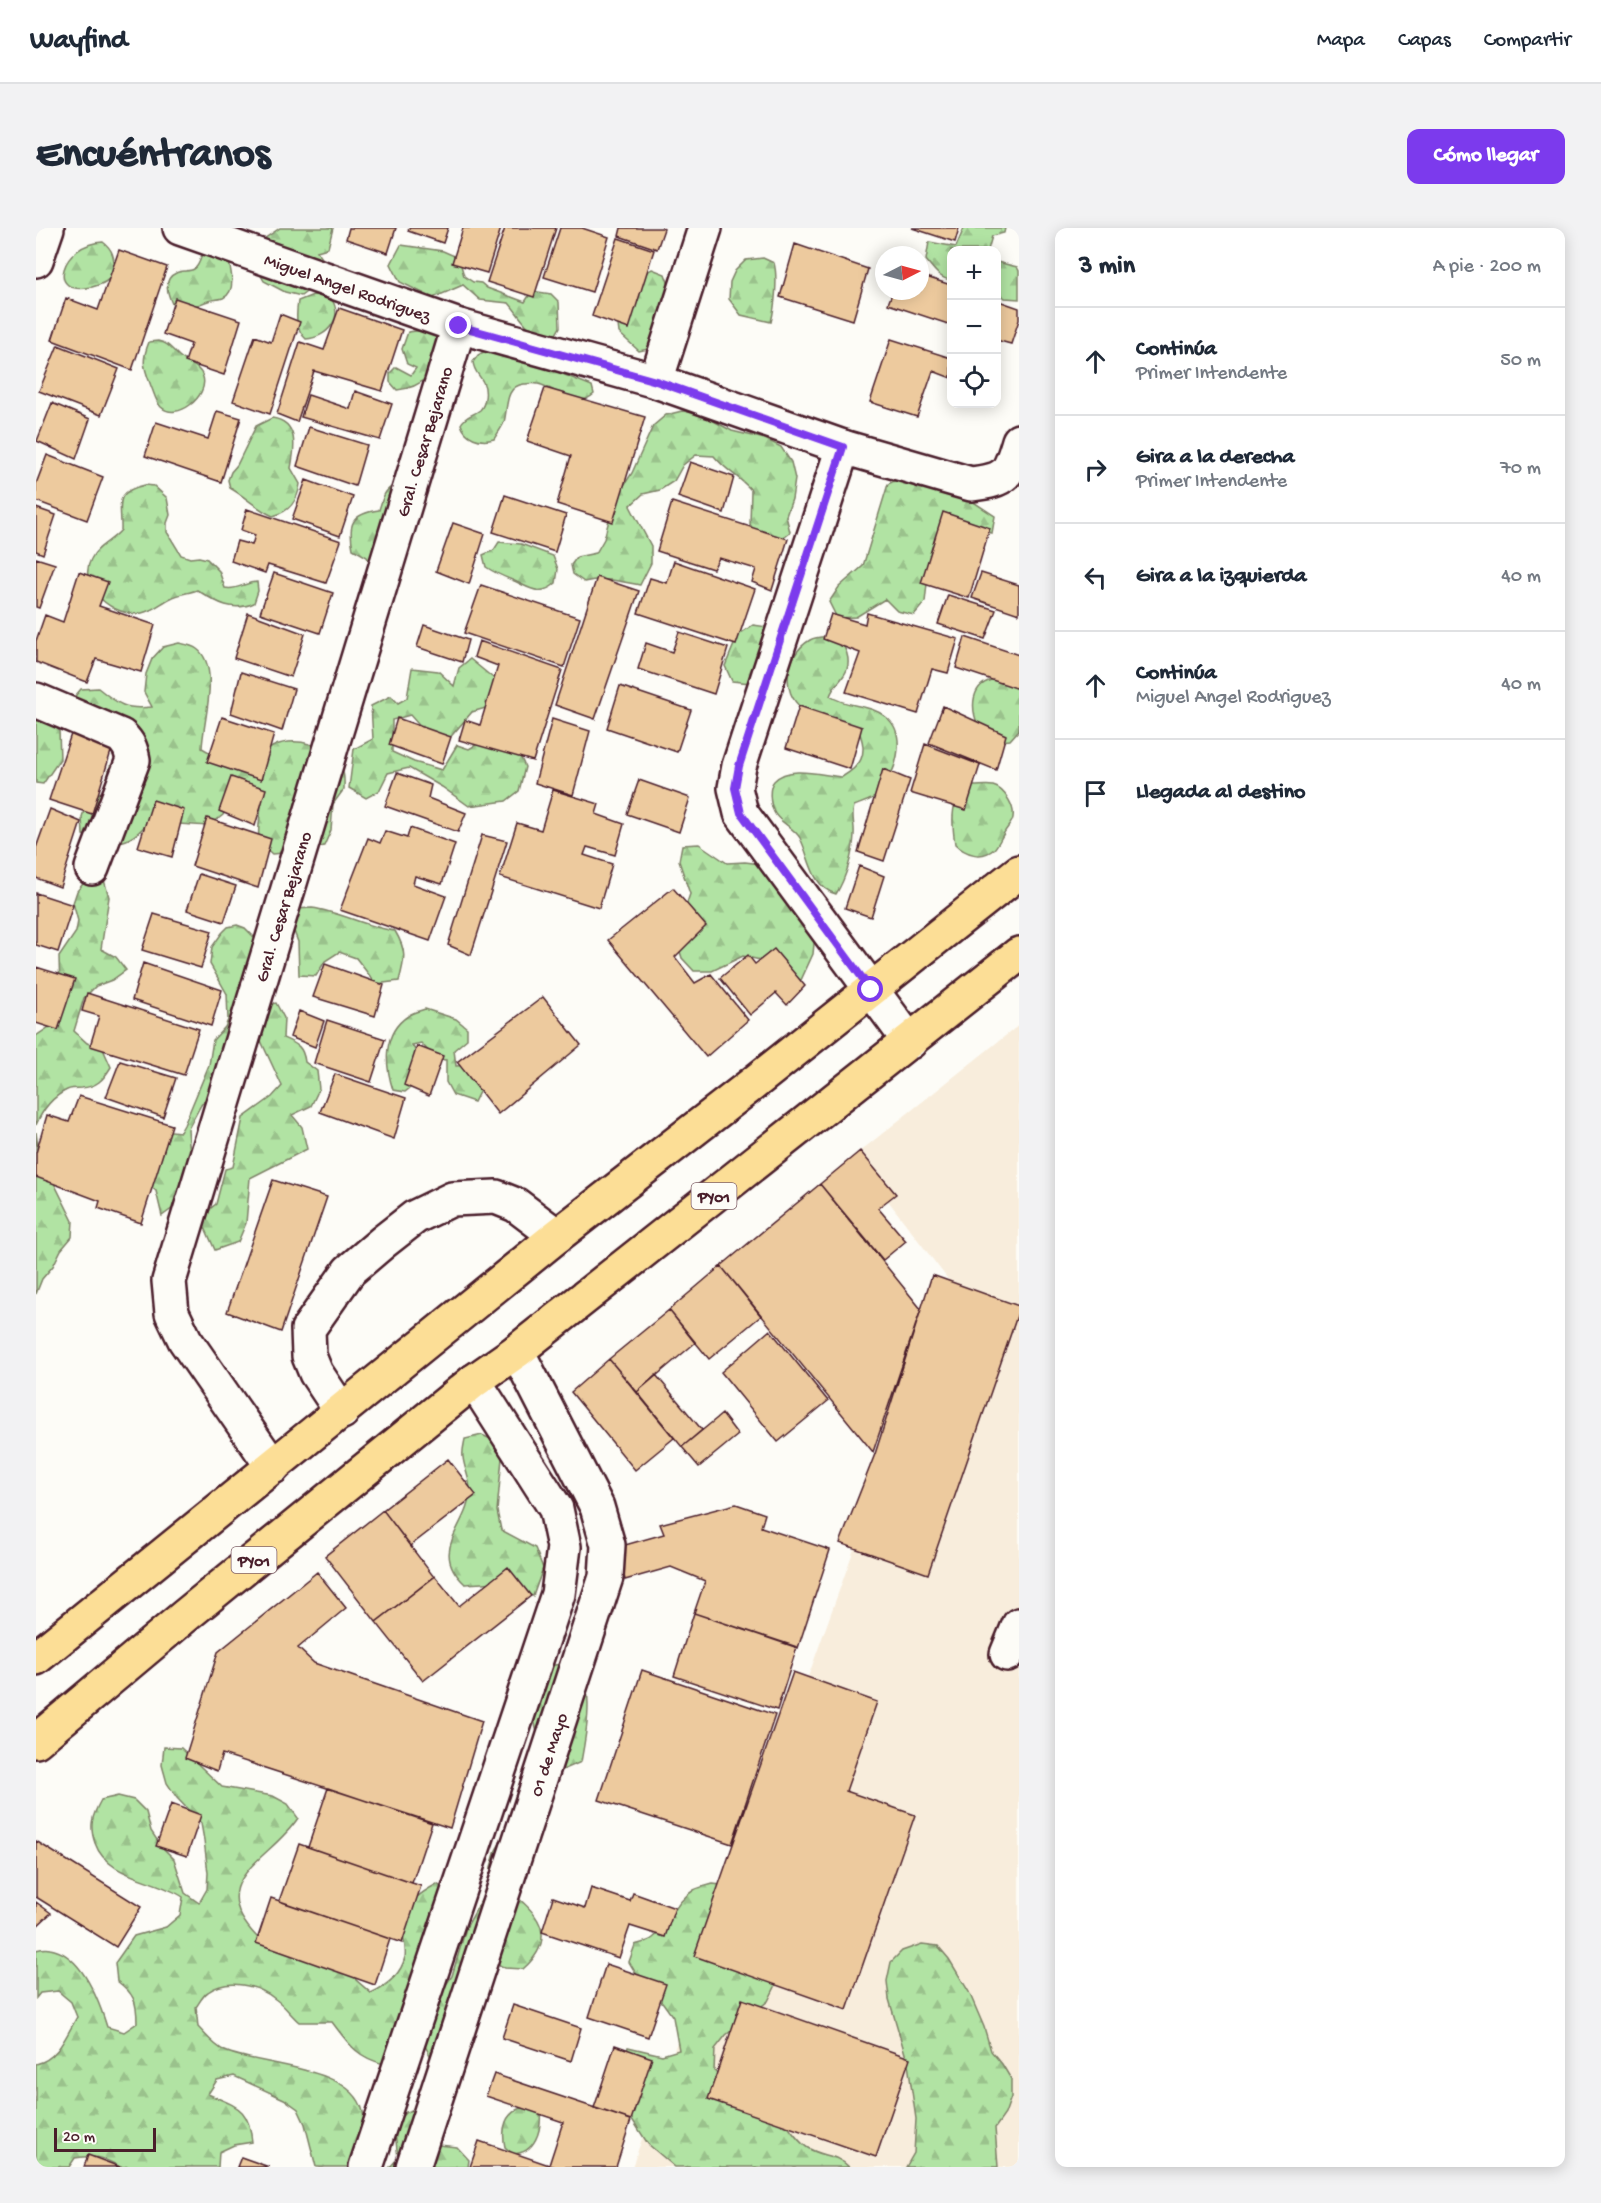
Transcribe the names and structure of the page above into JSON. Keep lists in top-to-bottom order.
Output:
{
  "streets": {
    "highway": ["PY01"],
    "street": ["Miguel Angel Rodriguez", "Gral. Cesar Bejarano", "01 de Mayo"]
  },
  "crossings": [
    ["Miguel Angel Rodriguez", "Gral. Cesar Bejarano"],
    ["PY01", "01 de Mayo"]
  ],
  "scale_bar": "20 m",
  "north": "right",
  "page": {
    "header": "Wayfind",
    "nav": ["Mapa", "Capas", "Compartir"],
    "buttons": "Cómo llegar",
    "title": "Encuéntranos",
    "heading": ["3 min", "A pie · 200 m"],
    "map_buttons": ["+", "−"],
    "list": [
      ["Continúa", "Primer Intendente", "50 m"],
      ["Gira a la derecha", "Primer Intendente", "70 m"],
      ["Gira a la izquierda", "40 m"],
      ["Continúa", "Miguel Angel Rodriguez", "40 m"],
      "Llegada al destino"
    ],
    "scale": "20 m"
  }
}
